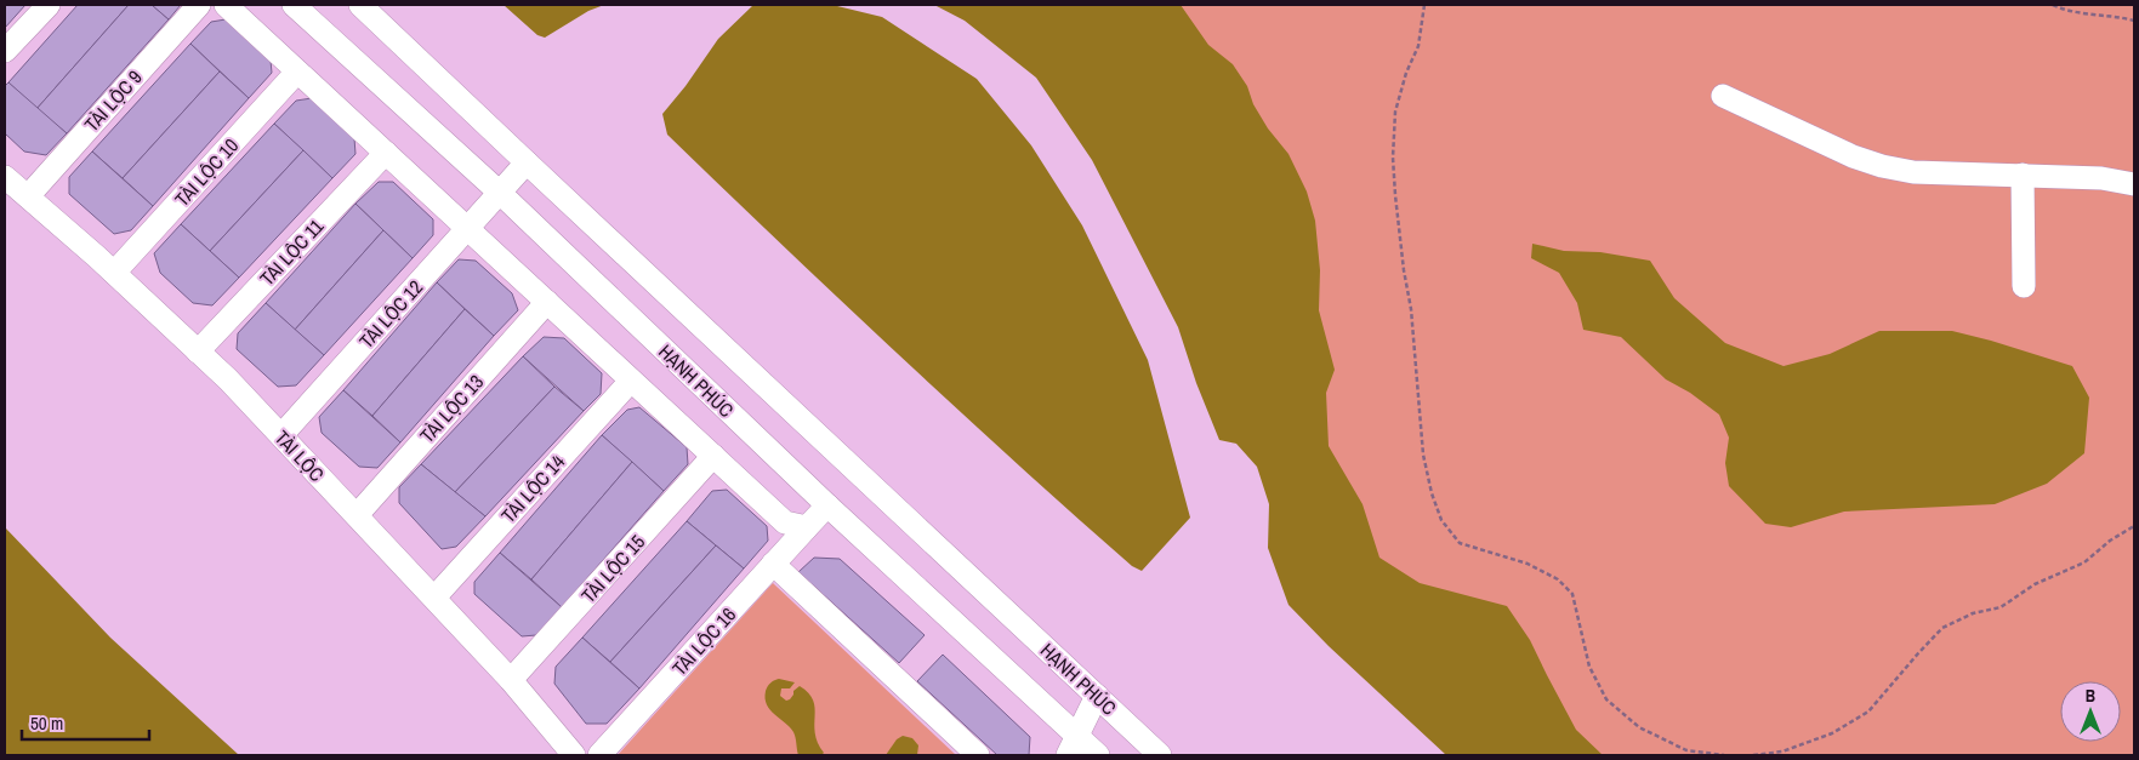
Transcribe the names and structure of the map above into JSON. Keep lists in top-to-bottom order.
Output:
{
  "streets": {
    "street": [
      "TÀI LỘC 9",
      "TÀI LỘC 10",
      "TÀI LỘC 11",
      "TÀI LỘC 12",
      "HẠNH PHÚC",
      "TÀI LỘC 13",
      "TÀI LỘC",
      "TÀI LỘC 14",
      "TÀI LỘC 15",
      "TÀI LỘC 16"
    ]
  },
  "crossings": [
    ["TÀI LỘC 9", "TÀI LỘC"],
    ["TÀI LỘC 10", "TÀI LỘC"],
    ["TÀI LỘC 11", "TÀI LỘC"],
    ["TÀI LỘC 12", "HẠNH PHÚC"],
    ["TÀI LỘC 12", "TÀI LỘC"],
    ["HẠNH PHÚC", "TÀI LỘC 16"],
    ["TÀI LỘC 13", "TÀI LỘC"],
    ["TÀI LỘC", "TÀI LỘC 14"],
    ["TÀI LỘC", "TÀI LỘC 15"]
  ],
  "scale_bar": "50 m",
  "north": "top"
}
